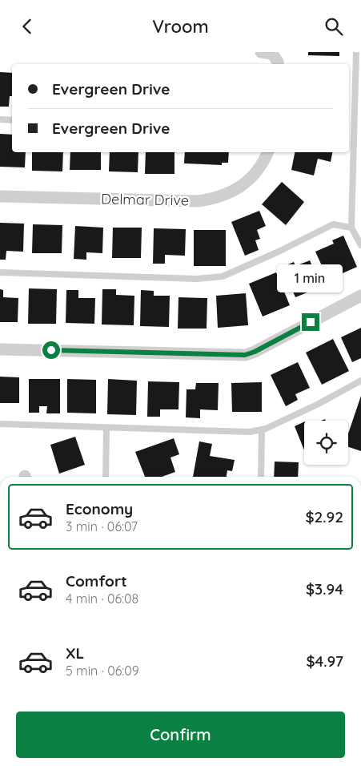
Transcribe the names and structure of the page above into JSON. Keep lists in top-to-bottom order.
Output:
{
  "streets": {
    "street": ["Delmar Drive"]
  },
  "page": {
    "header": "Vroom",
    "banner": ["Evergreen Drive", "Evergreen Drive"],
    "bubble": "1 min",
    "list": [
      {
        "name": "Economy",
        "note": "3 min · 06:07",
        "value": "$2.92"
      },
      {
        "name": "Comfort",
        "note": "4 min · 06:08",
        "value": "$3.94"
      },
      {
        "name": "XL",
        "note": "5 min · 06:09",
        "value": "$4.97"
      }
    ],
    "buttons": "Confirm"
  }
}
